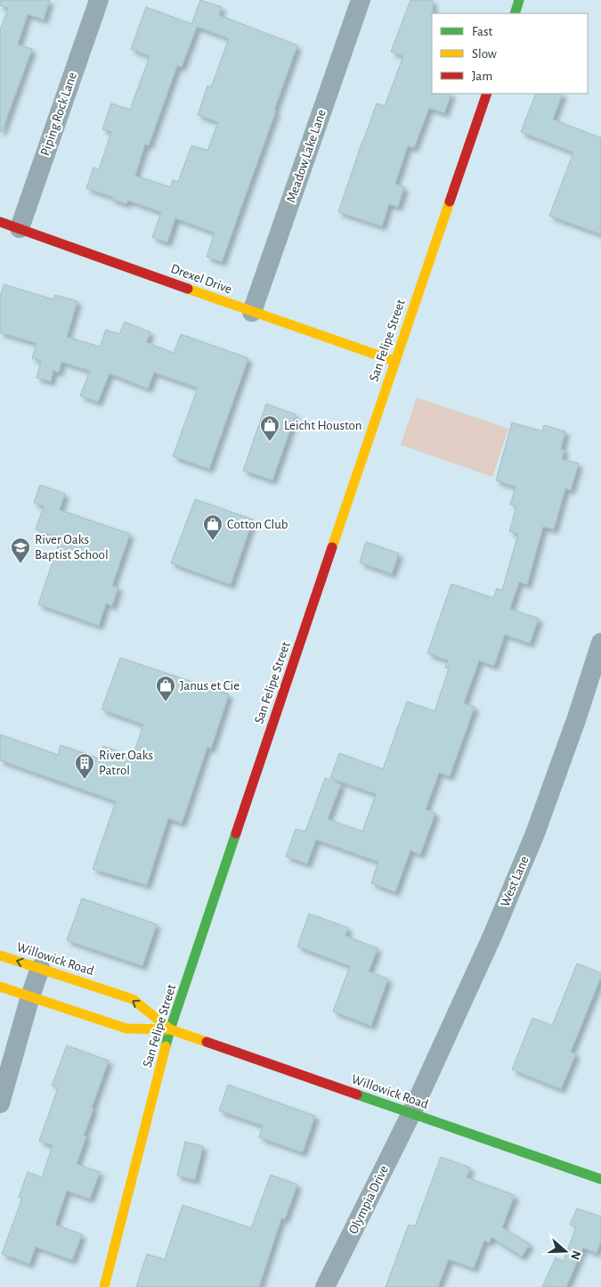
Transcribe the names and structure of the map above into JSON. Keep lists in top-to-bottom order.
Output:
{
  "streets": {
    "main road": ["Drexel Drive", "San Felipe Street", "Willowick Road"],
    "street": [
      "Piping Rock Lane",
      "Meadow Lake Lane",
      "West Lane",
      "Olympia Drive"
    ]
  },
  "crossings": [
    ["Piping Rock Lane", "Drexel Drive"],
    ["Meadow Lake Lane", "Drexel Drive"],
    ["Drexel Drive", "San Felipe Street"],
    ["San Felipe Street", "Willowick Road"],
    ["West Lane", "Willowick Road"],
    ["West Lane", "Olympia Drive"],
    ["Willowick Road", "Olympia Drive"]
  ],
  "places": {
    "shop": ["Leicht Houston", "Cotton Club", "Janus et Cie"],
    "school or university": ["River Oaks Baptist School"],
    "building": ["River Oaks Patrol"]
  },
  "legend": ["Fast", "Slow", "Jam"],
  "north": "right"
}
